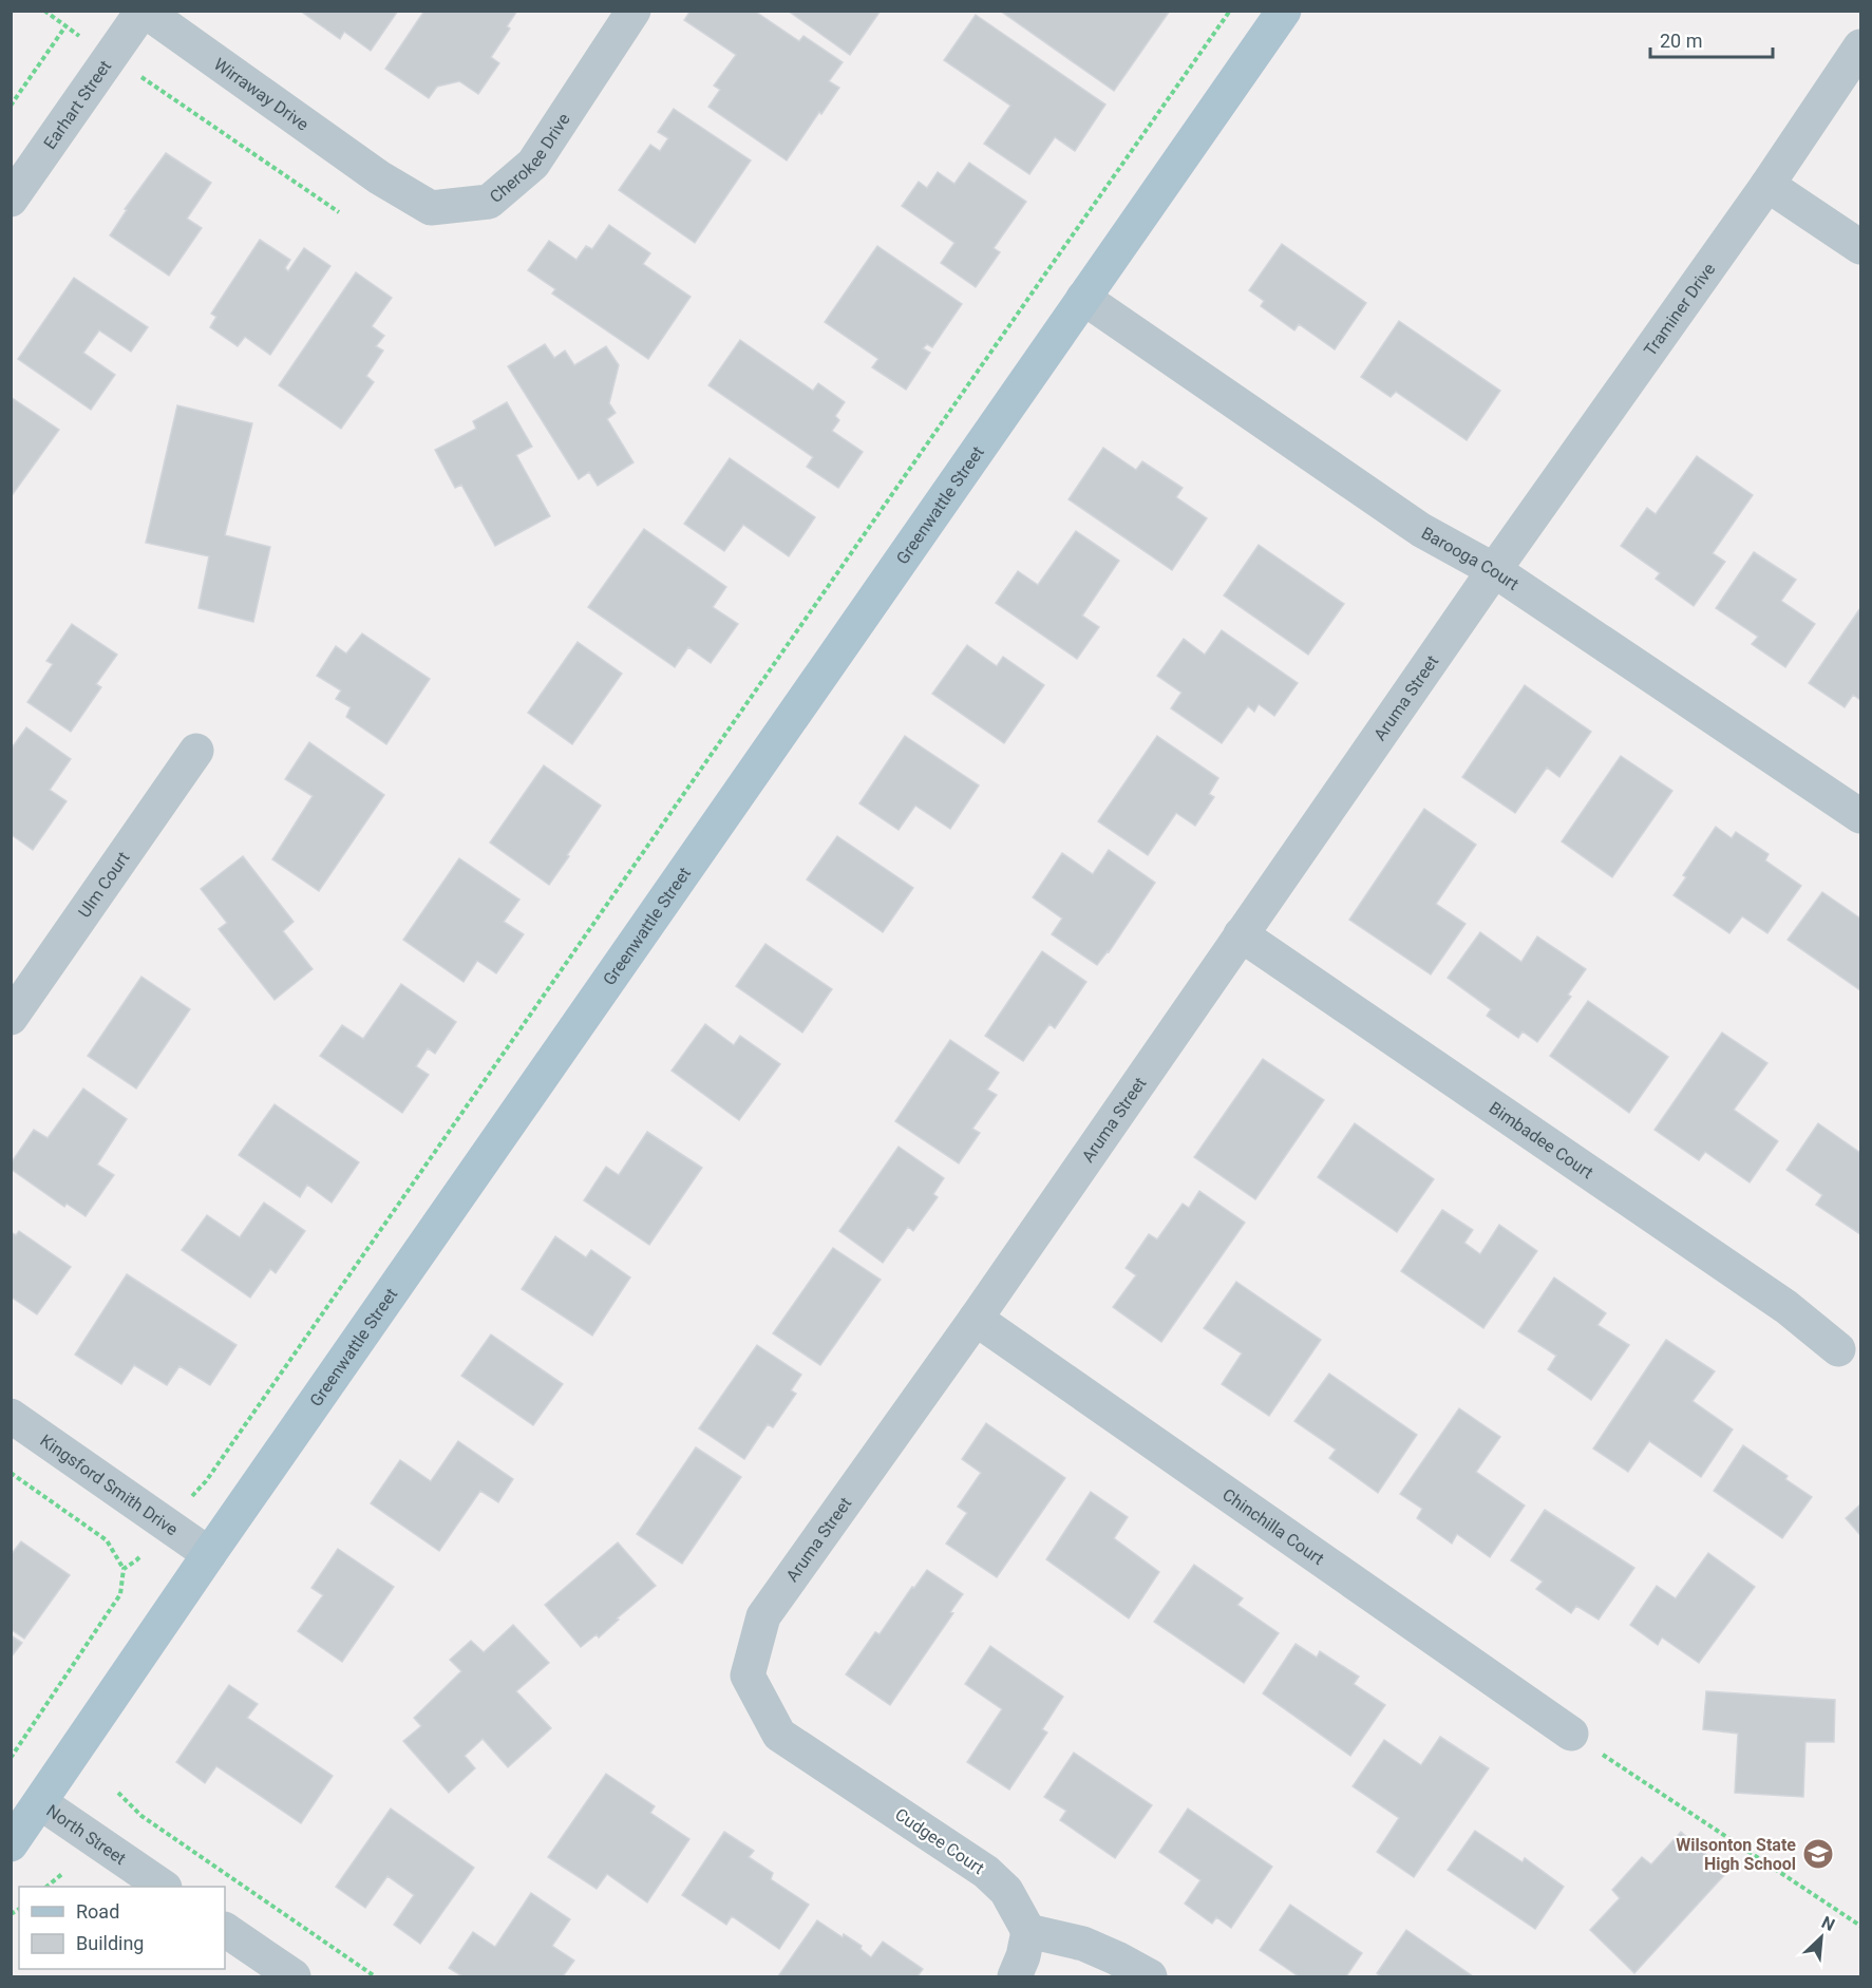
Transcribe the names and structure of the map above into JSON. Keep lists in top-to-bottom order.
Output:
{
  "streets": {
    "main road": ["Greenwattle Street"],
    "street": [
      "Wirraway Drive",
      "Earhart Street",
      "Cherokee Drive",
      "Traminer Drive",
      "Barooga Court",
      "Aruma Street",
      "Ulm Court",
      "Bimbadee Court",
      "Kingsford Smith Drive",
      "Chinchilla Court",
      "North Street",
      "Cudgee Court"
    ]
  },
  "crossings": [
    ["Wirraway Drive", "Earhart Street"],
    ["Wirraway Drive", "Cherokee Drive"],
    ["Traminer Drive", "Barooga Court"],
    ["Traminer Drive", "Aruma Street"],
    ["Greenwattle Street", "Barooga Court"],
    ["Greenwattle Street", "Kingsford Smith Drive"],
    ["Greenwattle Street", "North Street"],
    ["Barooga Court", "Aruma Street"],
    ["Aruma Street", "Bimbadee Court"],
    ["Aruma Street", "Chinchilla Court"],
    ["Aruma Street", "Cudgee Court"]
  ],
  "places": {
    "school or university": ["Wilsonton State High School"]
  },
  "legend": ["Road", "Building"],
  "scale_bar": "20 m",
  "north": "top right"
}
